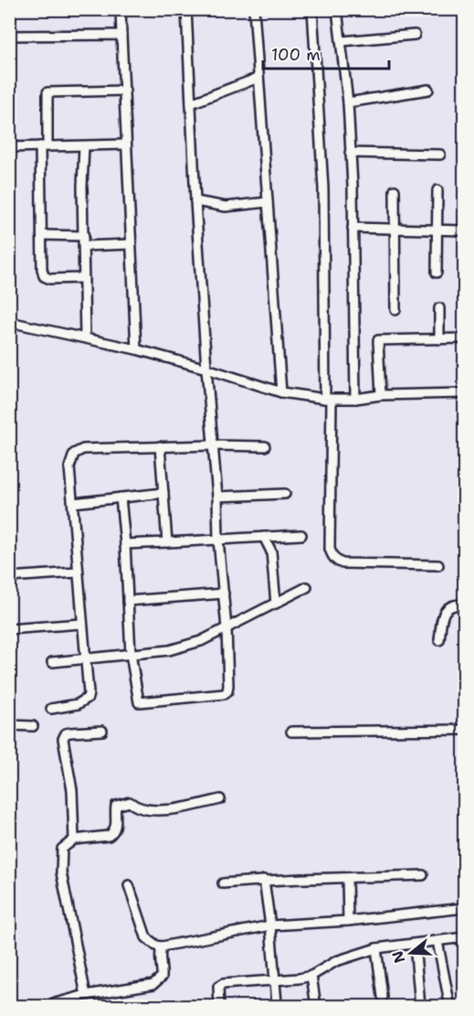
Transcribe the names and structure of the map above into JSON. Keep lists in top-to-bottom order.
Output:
{
  "scale_bar": "100 m",
  "north": "left"
}
